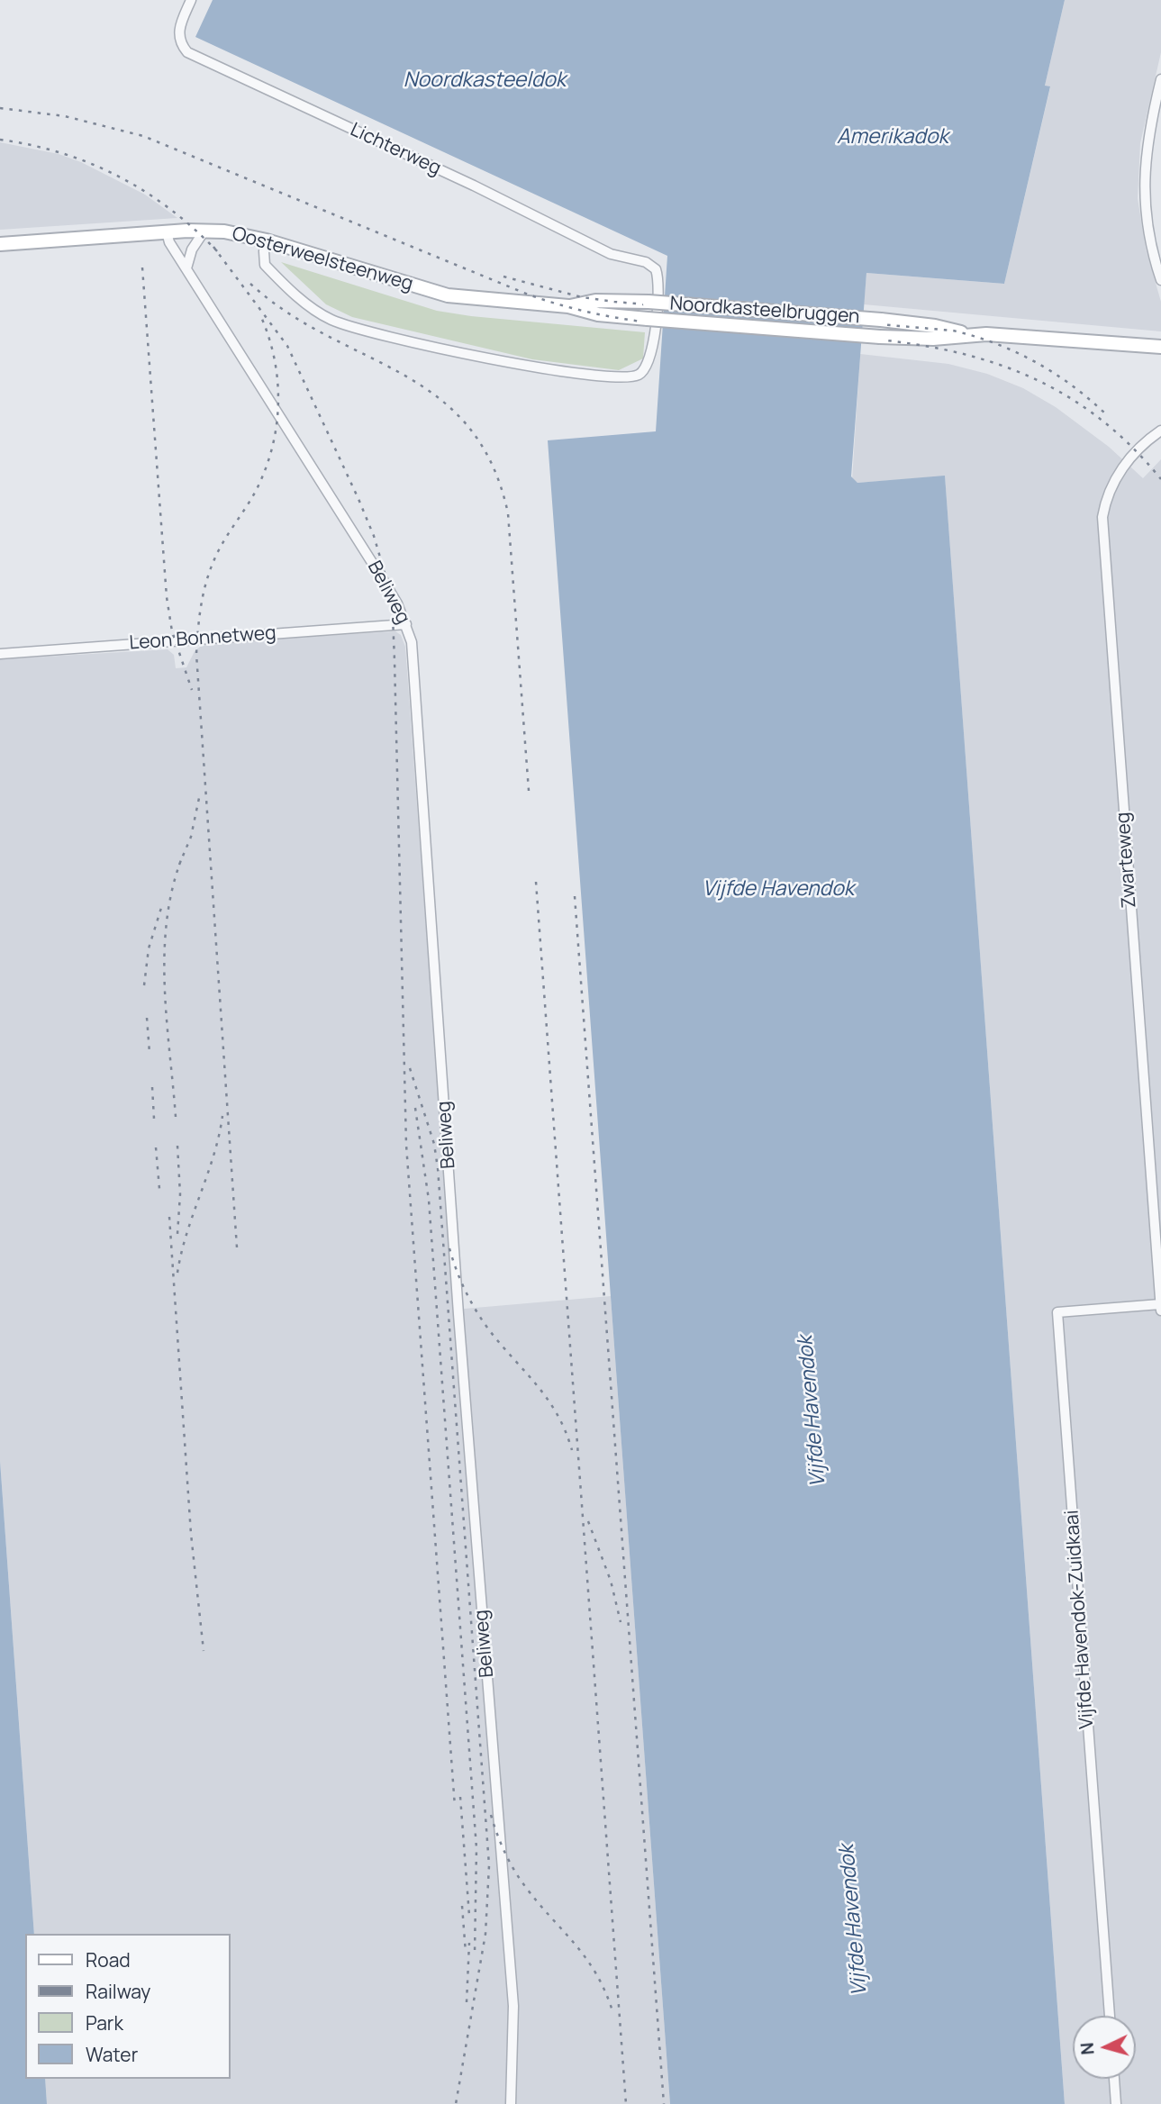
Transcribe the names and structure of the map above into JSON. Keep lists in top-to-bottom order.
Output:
{
  "streets": {
    "main road": ["Oosterweelsteenweg", "Noordkasteelbruggen"],
    "street": [
      "Lichterweg",
      "Beliweg",
      "Leon Bonnetweg",
      "Zwarteweg",
      "Vijfde Havendok-Zuidkaai"
    ]
  },
  "crossings": [
    ["Lichterweg", "Oosterweelsteenweg"],
    ["Oosterweelsteenweg", "Noordkasteelbruggen"],
    ["Oosterweelsteenweg", "Beliweg"],
    ["Beliweg", "Leon Bonnetweg"],
    ["Zwarteweg", "Vijfde Havendok-Zuidkaai"]
  ],
  "water": ["Noordkasteeldok", "Amerikadok", "Vijfde Havendok"],
  "legend": [
    "Road",
    "Railway",
    "Park",
    "Water"
  ],
  "north": "left"
}
